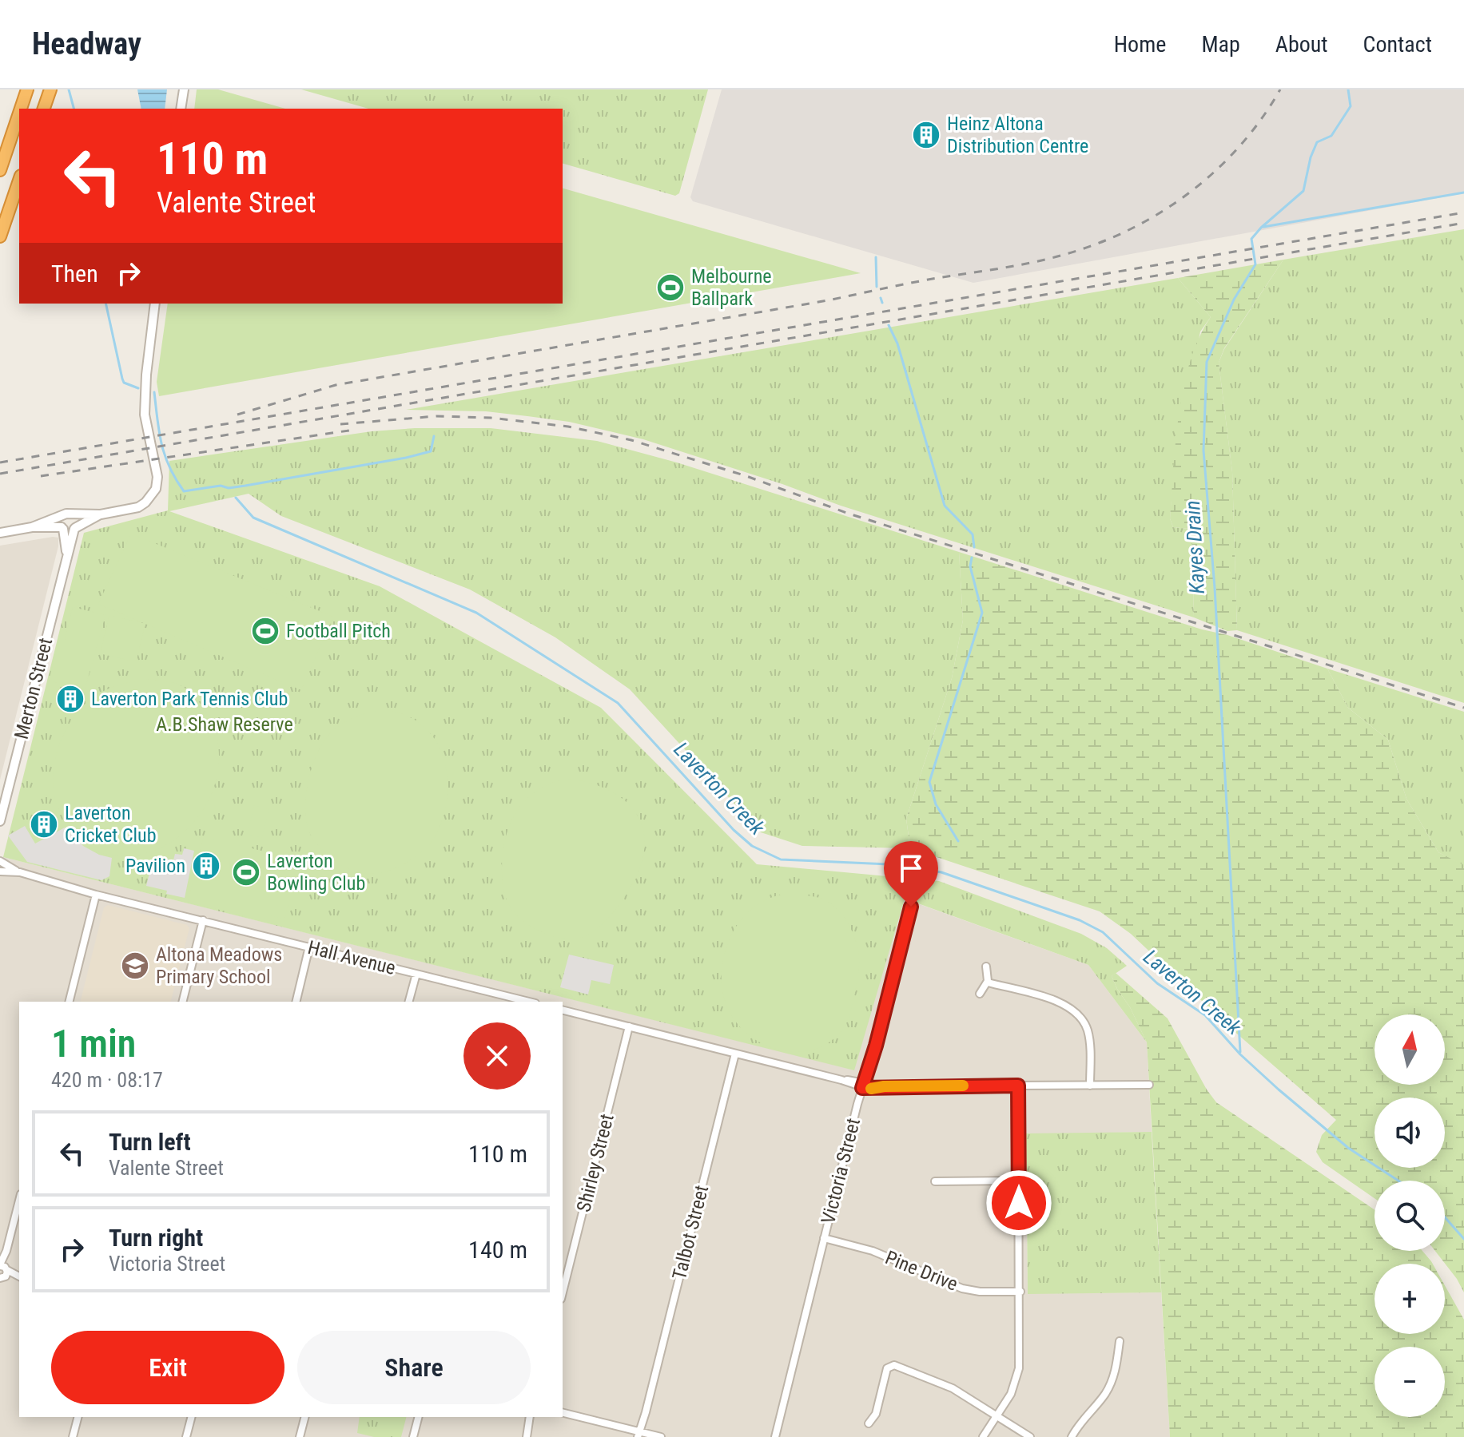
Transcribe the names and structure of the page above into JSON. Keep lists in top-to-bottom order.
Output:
{
  "streets": {
    "street": [
      "Merton Street",
      "Hall Avenue",
      "Shirley Street",
      "Victoria Street",
      "Talbot Street",
      "Pine Drive"
    ]
  },
  "crossings": [
    ["Victoria Street", "Pine Drive"]
  ],
  "water": ["Kayes Drain", "Laverton Creek"],
  "parks": ["A.B.Shaw Reserve"],
  "places": {
    "building": [
      "Heinz Altona Distribution Centre",
      "Laverton Park Tennis Club",
      "Laverton Cricket Club",
      "Pavilion"
    ],
    "sports": ["Melbourne Ballpark", "Football Pitch", "Laverton Bowling Club"],
    "school or university": ["Altona Meadows Primary School"]
  },
  "north": "top",
  "page": {
    "header": "Headway",
    "nav": [
      "Home",
      "Map",
      "About",
      "Contact"
    ],
    "turn": ["110 m", "Valente Street"],
    "then": "Then",
    "heading": ["1 min", "420 m · 08:17"],
    "map_buttons": ["+", "−"],
    "list": [
      {
        "name": "Turn left",
        "note": "Valente Street",
        "value": "110 m"
      },
      {
        "name": "Turn right",
        "note": "Victoria Street",
        "value": "140 m"
      }
    ],
    "buttons": ["Exit", "Share"]
  }
}
